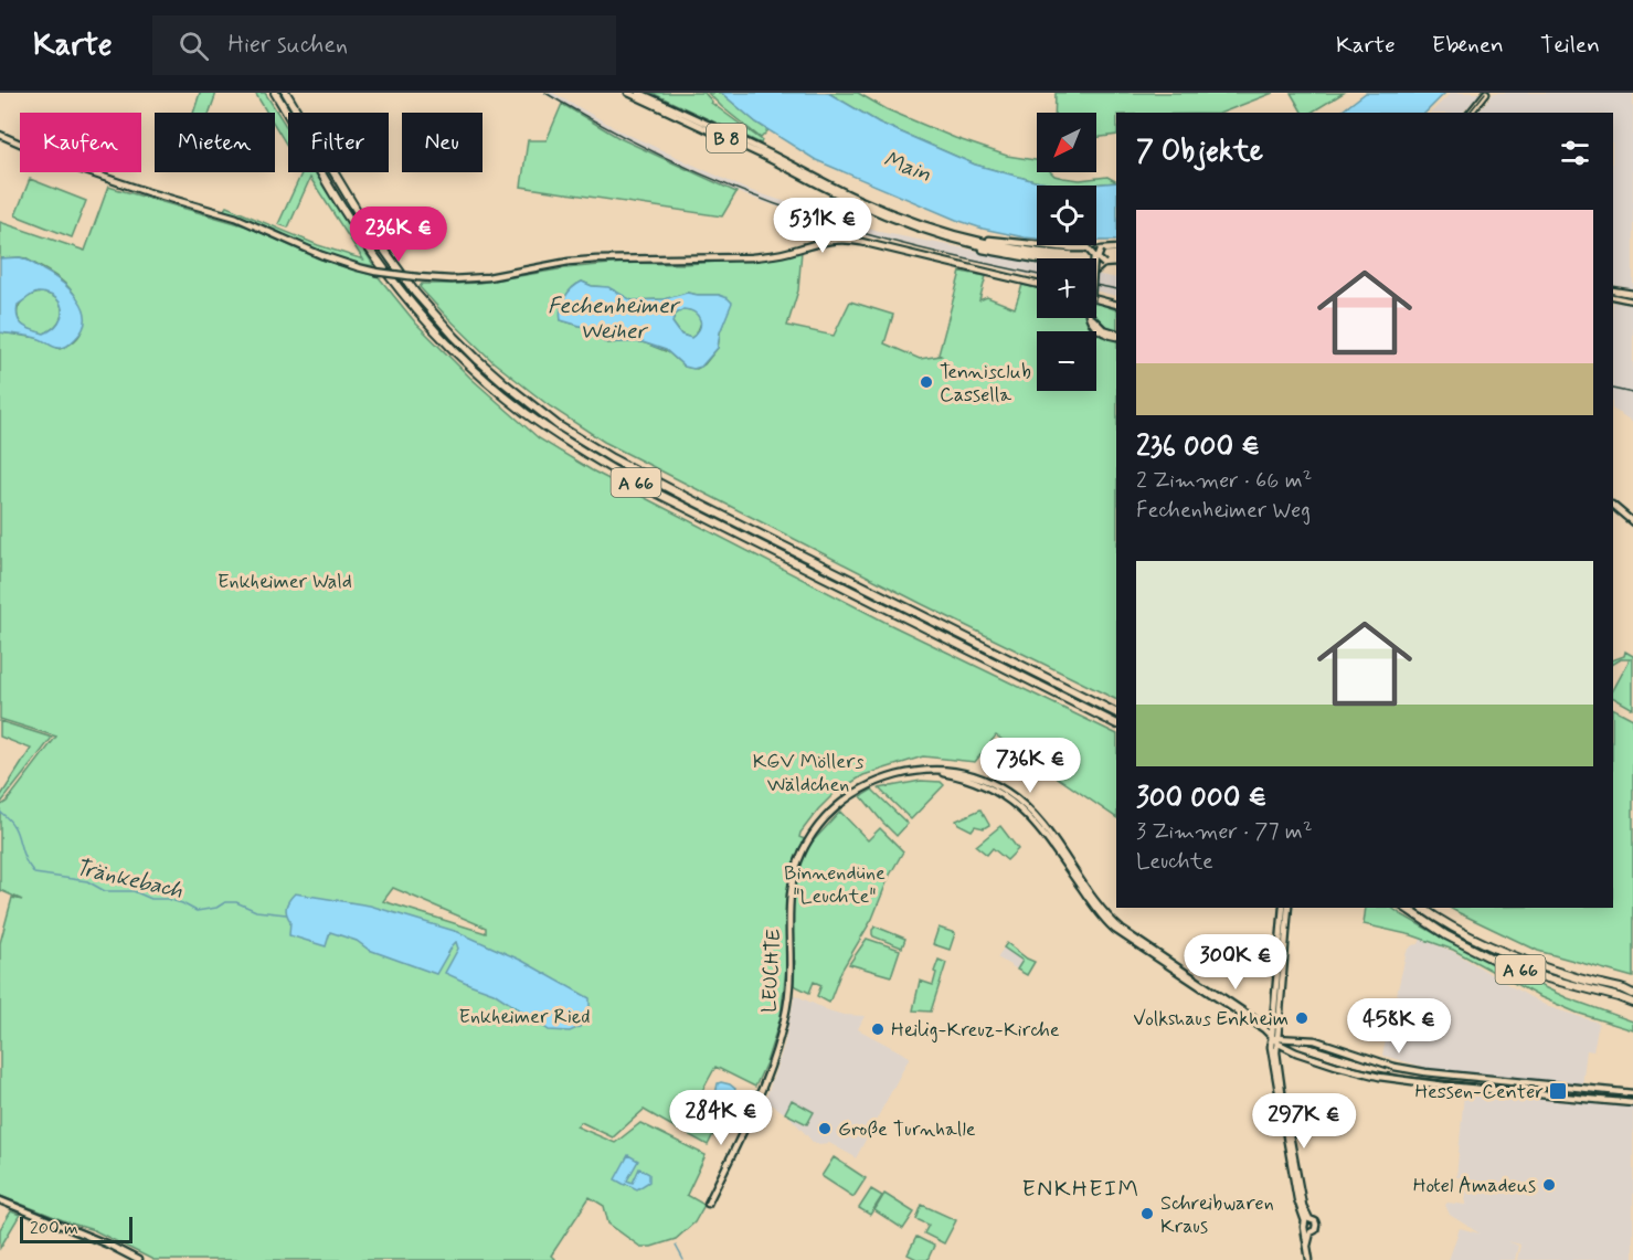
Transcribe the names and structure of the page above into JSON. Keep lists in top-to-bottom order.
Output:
{
  "streets": {
    "highway": ["A 66"],
    "main road": ["B 8", "LEUCHTE"]
  },
  "districts": ["ENKHEIM"],
  "water": ["Main", "Fechenheimer Weiher", "Tränkebach"],
  "parks": [
    "Enkheimer Wald",
    "KGV Möllers Wäldchen",
    "Binnendüne \"Leuchte\"",
    "Enkheimer Ried"
  ],
  "places": {
    "other": [
      "Tennisclub Cassella",
      "Volkshaus Enkheim",
      "Heilig-Kreuz-Kirche",
      "Große Turnhalle",
      "Hotel Amadeus",
      "Schreibwaren Kraus"
    ],
    "transit": ["Hessen-Center"]
  },
  "scale_bar": "200 m",
  "north": "bottom left",
  "page": {
    "header": "Karte",
    "search": "Hier suchen",
    "nav": ["Karte", "Ebenen", "Teilen"],
    "map_buttons": ["+", "−"],
    "chip": [
      "Kaufen",
      "Mieten",
      "Filter",
      "Neu"
    ],
    "heading": "7 Objekte",
    "list": [
      {
        "name": "236 000 €",
        "note": "2 Zimmer · 66 m² · Fechenheimer Weg"
      },
      {
        "name": "300 000 €",
        "note": "3 Zimmer · 77 m² · Leuchte"
      }
    ],
    "price": [
      "531K €",
      "236K €",
      "736K €",
      "300K €",
      "458K €",
      "284K €",
      "297K €"
    ],
    "scale": "200 m"
  }
}
